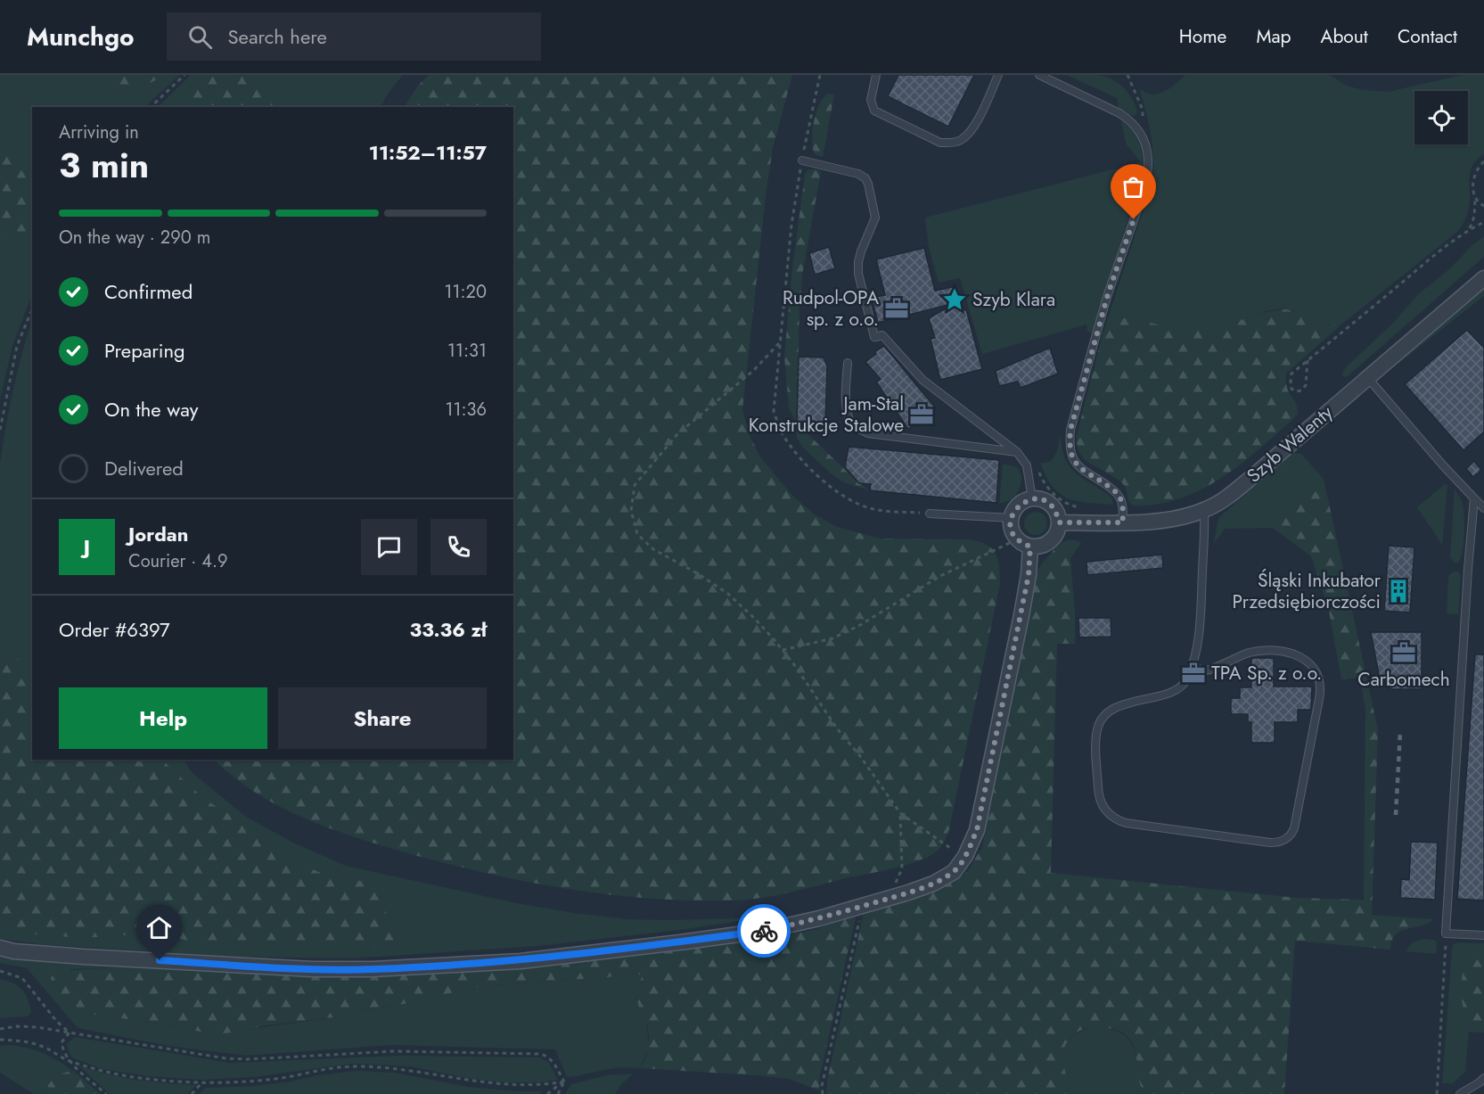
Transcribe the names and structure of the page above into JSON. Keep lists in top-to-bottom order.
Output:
{
  "streets": {
    "street": ["Szyb Walenty"]
  },
  "places": {
    "place": ["Szyb Klara"],
    "office": [
      "Rudpol-OPA sp. z o.o.",
      "Jam-Stal Konstrukcje Stalowe",
      "Carbomech",
      "TPA Sp. z o.o."
    ],
    "building": ["Śląski Inkubator Przedsiębiorczości"]
  },
  "page": {
    "header": "Munchgo",
    "search": "Search here",
    "nav": [
      "Home",
      "Map",
      "About",
      "Contact"
    ],
    "heading": ["3 min", "Arriving in", "11:52–11:57"],
    "panel": [
      "Jordan",
      "Courier · 4.9",
      "Order #6397",
      "33.36 zł"
    ],
    "bar": "On the way · 290 m",
    "list": [
      ["Confirmed", "11:20"],
      ["Preparing", "11:31"],
      ["On the way", "11:36"],
      "Delivered"
    ],
    "round": "J",
    "buttons": ["Help", "Share"]
  }
}
